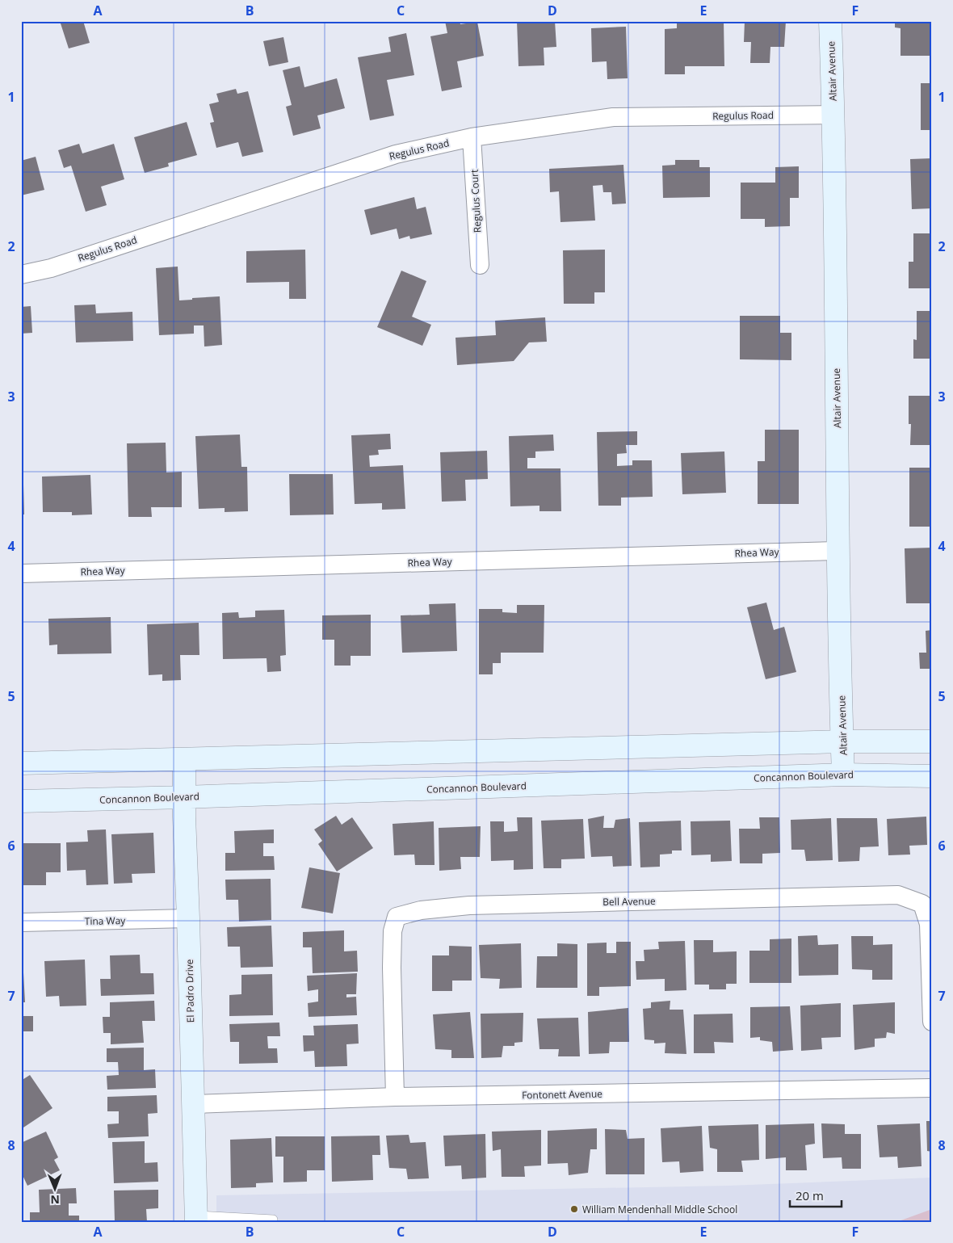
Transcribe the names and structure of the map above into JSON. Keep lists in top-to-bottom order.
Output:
{
  "streets": {
    "main road": ["Altair Avenue", "Concannon Boulevard", "El Padro Drive"],
    "street": [
      "Regulus Road",
      "Regulus Court",
      "Rhea Way",
      "Bell Avenue",
      "Tina Way",
      "Fontonett Avenue"
    ]
  },
  "crossings": [
    ["Altair Avenue", "Regulus Road"],
    ["Altair Avenue", "Rhea Way"],
    ["Altair Avenue", "Concannon Boulevard"],
    ["Regulus Road", "Regulus Court"],
    ["Concannon Boulevard", "El Padro Drive"],
    ["Bell Avenue", "Fontonett Avenue"],
    ["Tina Way", "El Padro Drive"],
    ["El Padro Drive", "Fontonett Avenue"]
  ],
  "places": ["William Mendenhall Middle School"],
  "scale_bar": "20 m",
  "north": "bottom",
  "grid": {
    "columns": [
      "A",
      "B",
      "C",
      "D",
      "E",
      "F"
    ],
    "rows": [
      "1",
      "2",
      "3",
      "4",
      "5",
      "6",
      "7",
      "8"
    ]
  }
}
